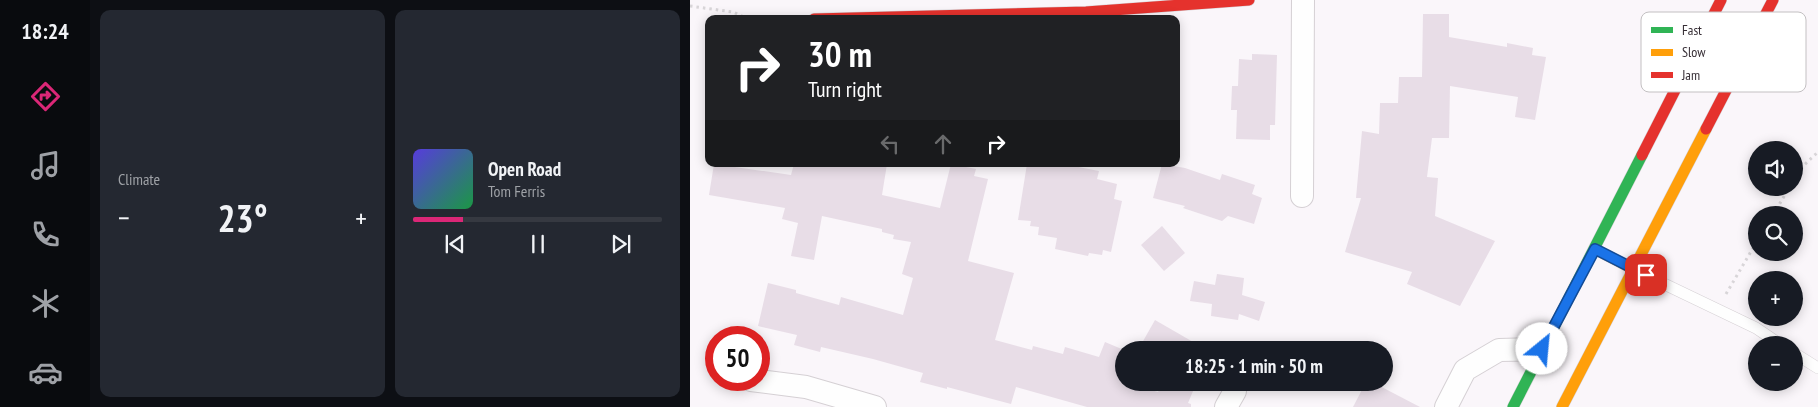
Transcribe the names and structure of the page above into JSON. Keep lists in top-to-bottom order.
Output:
{
  "legend": ["Fast", "Slow", "Jam"],
  "page": {
    "tabs": "18:24",
    "tile": "Climate",
    "turn": ["30 m", "Turn right"],
    "map_buttons": ["+", "−"],
    "song": ["Open Road", "Tom Ferris"],
    "heat": ["−", "23°", "+"],
    "limit": "50",
    "trip": "18:25 · 1 min · 50 m"
  }
}
